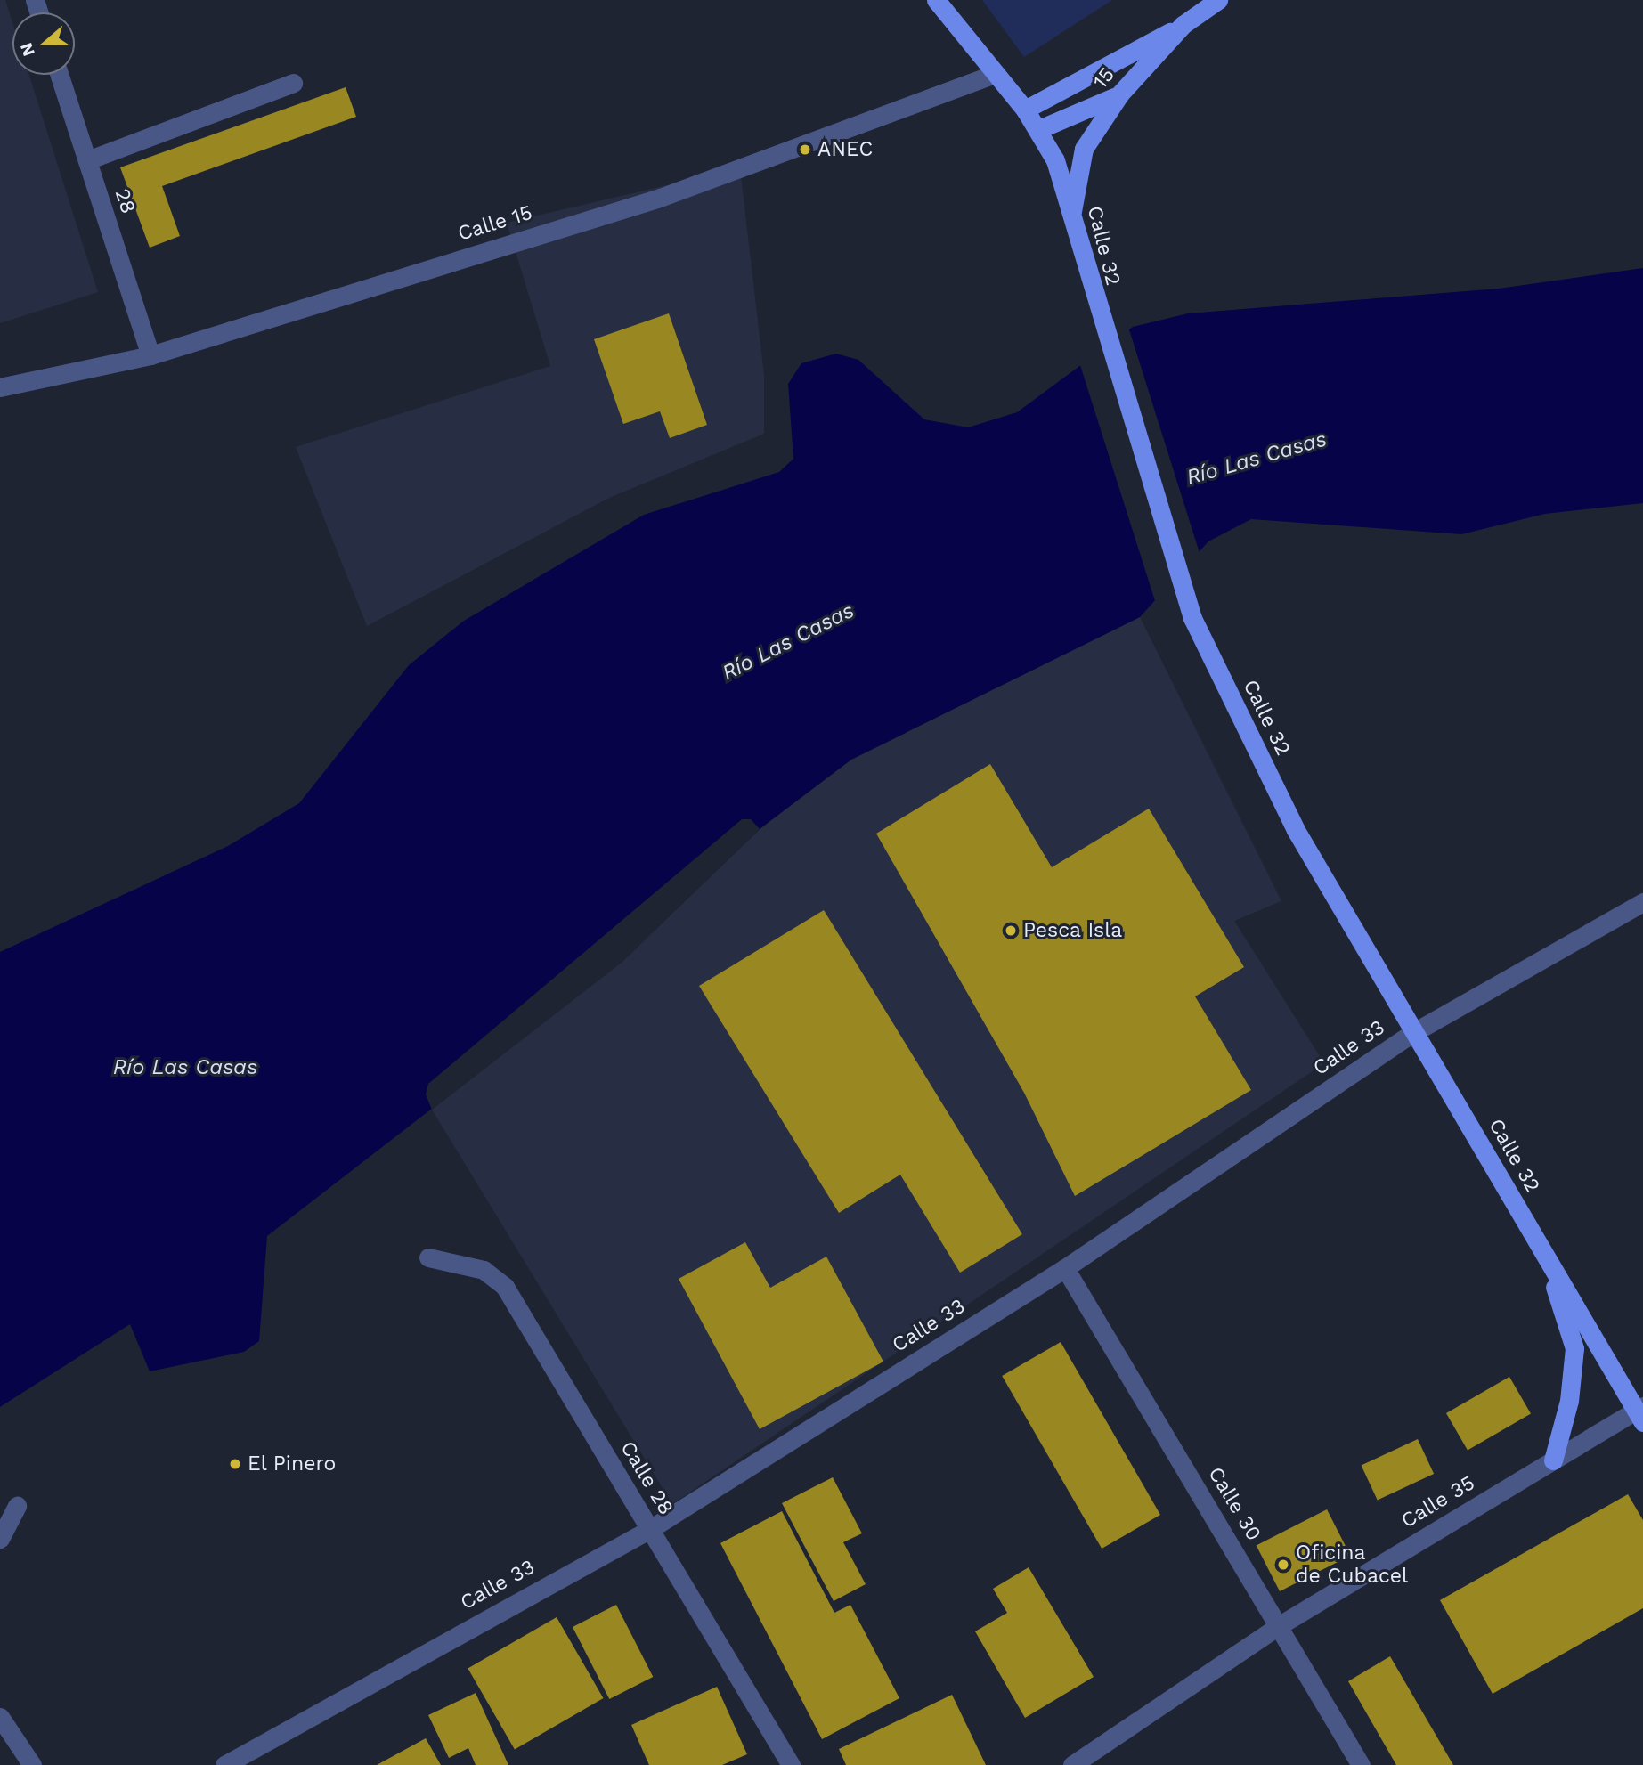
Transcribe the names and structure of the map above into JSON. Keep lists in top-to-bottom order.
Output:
{
  "streets": {
    "main road": ["15", "Calle 32"],
    "street": [
      "28",
      "Calle 15",
      "Calle 33",
      "Calle 28",
      "Calle 35",
      "Calle 30"
    ]
  },
  "crossings": [
    ["15", "Calle 32"],
    ["28", "Calle 15"],
    ["Calle 15", "Calle 32"],
    ["Calle 32", "Calle 33"],
    ["Calle 32", "Calle 35"],
    ["Calle 33", "Calle 28"],
    ["Calle 33", "Calle 30"],
    ["Calle 35", "Calle 30"]
  ],
  "water": ["Río Las Casas"],
  "places": [
    "ANEC",
    "Pesca Isla",
    "El Pinero",
    "Oficina de Cubacel"
  ],
  "north": "left"
}
